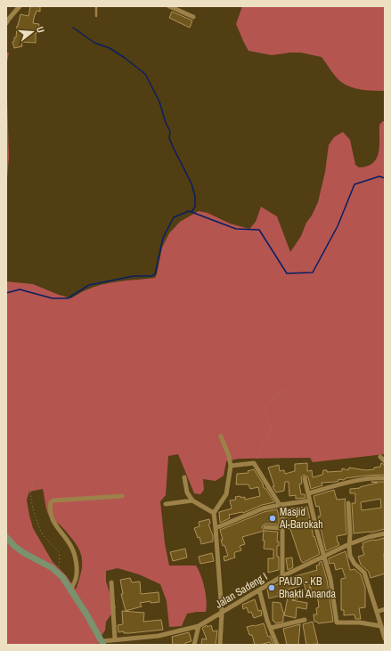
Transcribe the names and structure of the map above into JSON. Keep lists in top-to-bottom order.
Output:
{
  "streets": {
    "street": ["Jalan Sadeng I"]
  },
  "places": ["Masjid Al-Barokah", "PAUD - KB Bhakti Ananda"],
  "north": "right"
}
